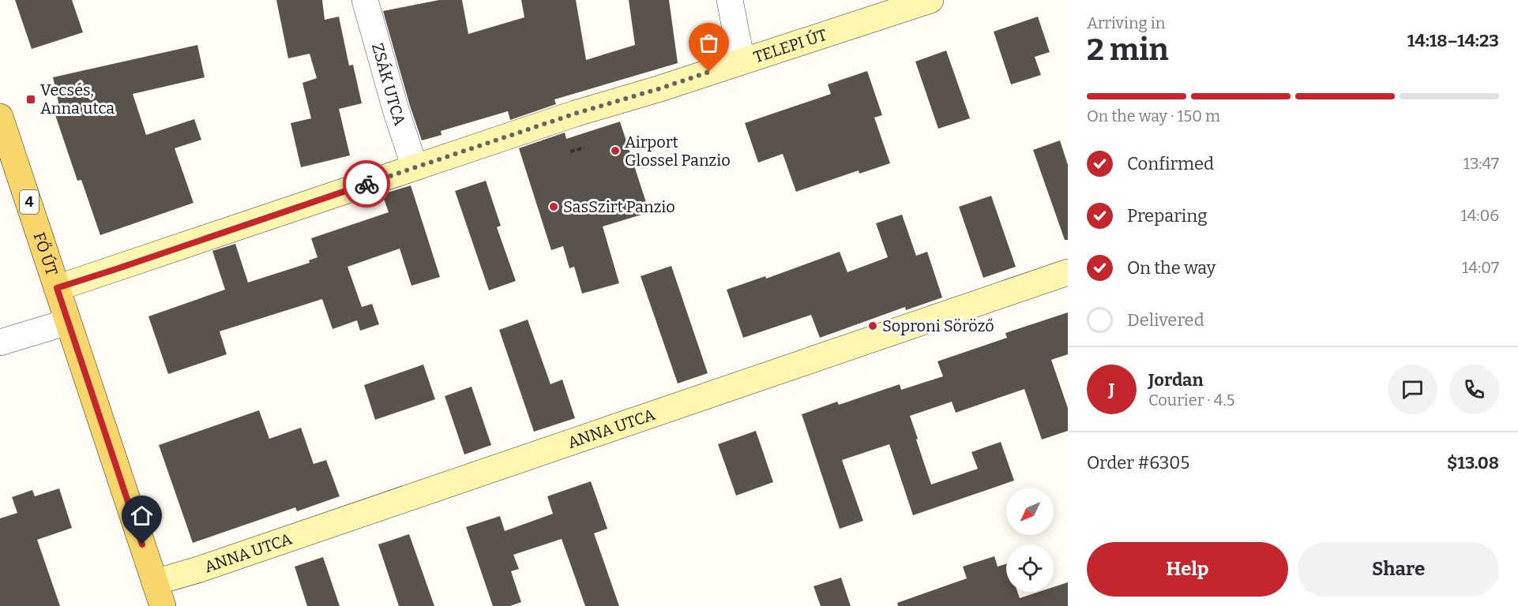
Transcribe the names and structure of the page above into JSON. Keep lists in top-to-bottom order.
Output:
{
  "streets": {
    "main road": [
      "TELEPI ÚT",
      "4",
      "FŐ ÚT",
      "ANNA UTCA"
    ],
    "street": ["ZSÁK UTCA"]
  },
  "crossings": [
    ["TELEPI ÚT", "ZSÁK UTCA"],
    ["TELEPI ÚT", "FŐ ÚT"],
    ["FŐ ÚT", "ANNA UTCA"]
  ],
  "places": {
    "transit": ["Vecsés, Anna utca"],
    "other": ["Airport Glossel Panzio", "SasSzirt Panzio", "Soproni Söröző"]
  },
  "north": "bottom left",
  "page": {
    "heading": ["2 min", "Arriving in", "14:18–14:23"],
    "panel": [
      "Jordan",
      "Courier · 4.5",
      "Order #6305",
      "$13.08"
    ],
    "bar": "On the way · 150 m",
    "list": [
      ["Confirmed", "13:47"],
      ["Preparing", "14:06"],
      ["On the way", "14:07"],
      "Delivered"
    ],
    "round": "J",
    "buttons": ["Help", "Share"]
  }
}
